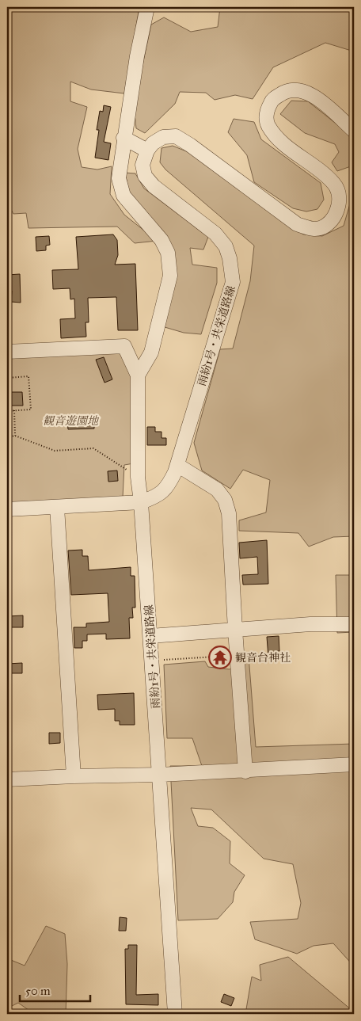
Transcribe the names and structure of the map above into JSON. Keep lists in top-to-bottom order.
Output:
{
  "streets": {
    "street": ["雨紛1号・共栄道路線"]
  },
  "parks": ["観音遊園地"],
  "places": {
    "temple": ["観音台神社"]
  },
  "scale_bar": "50 m"
}
